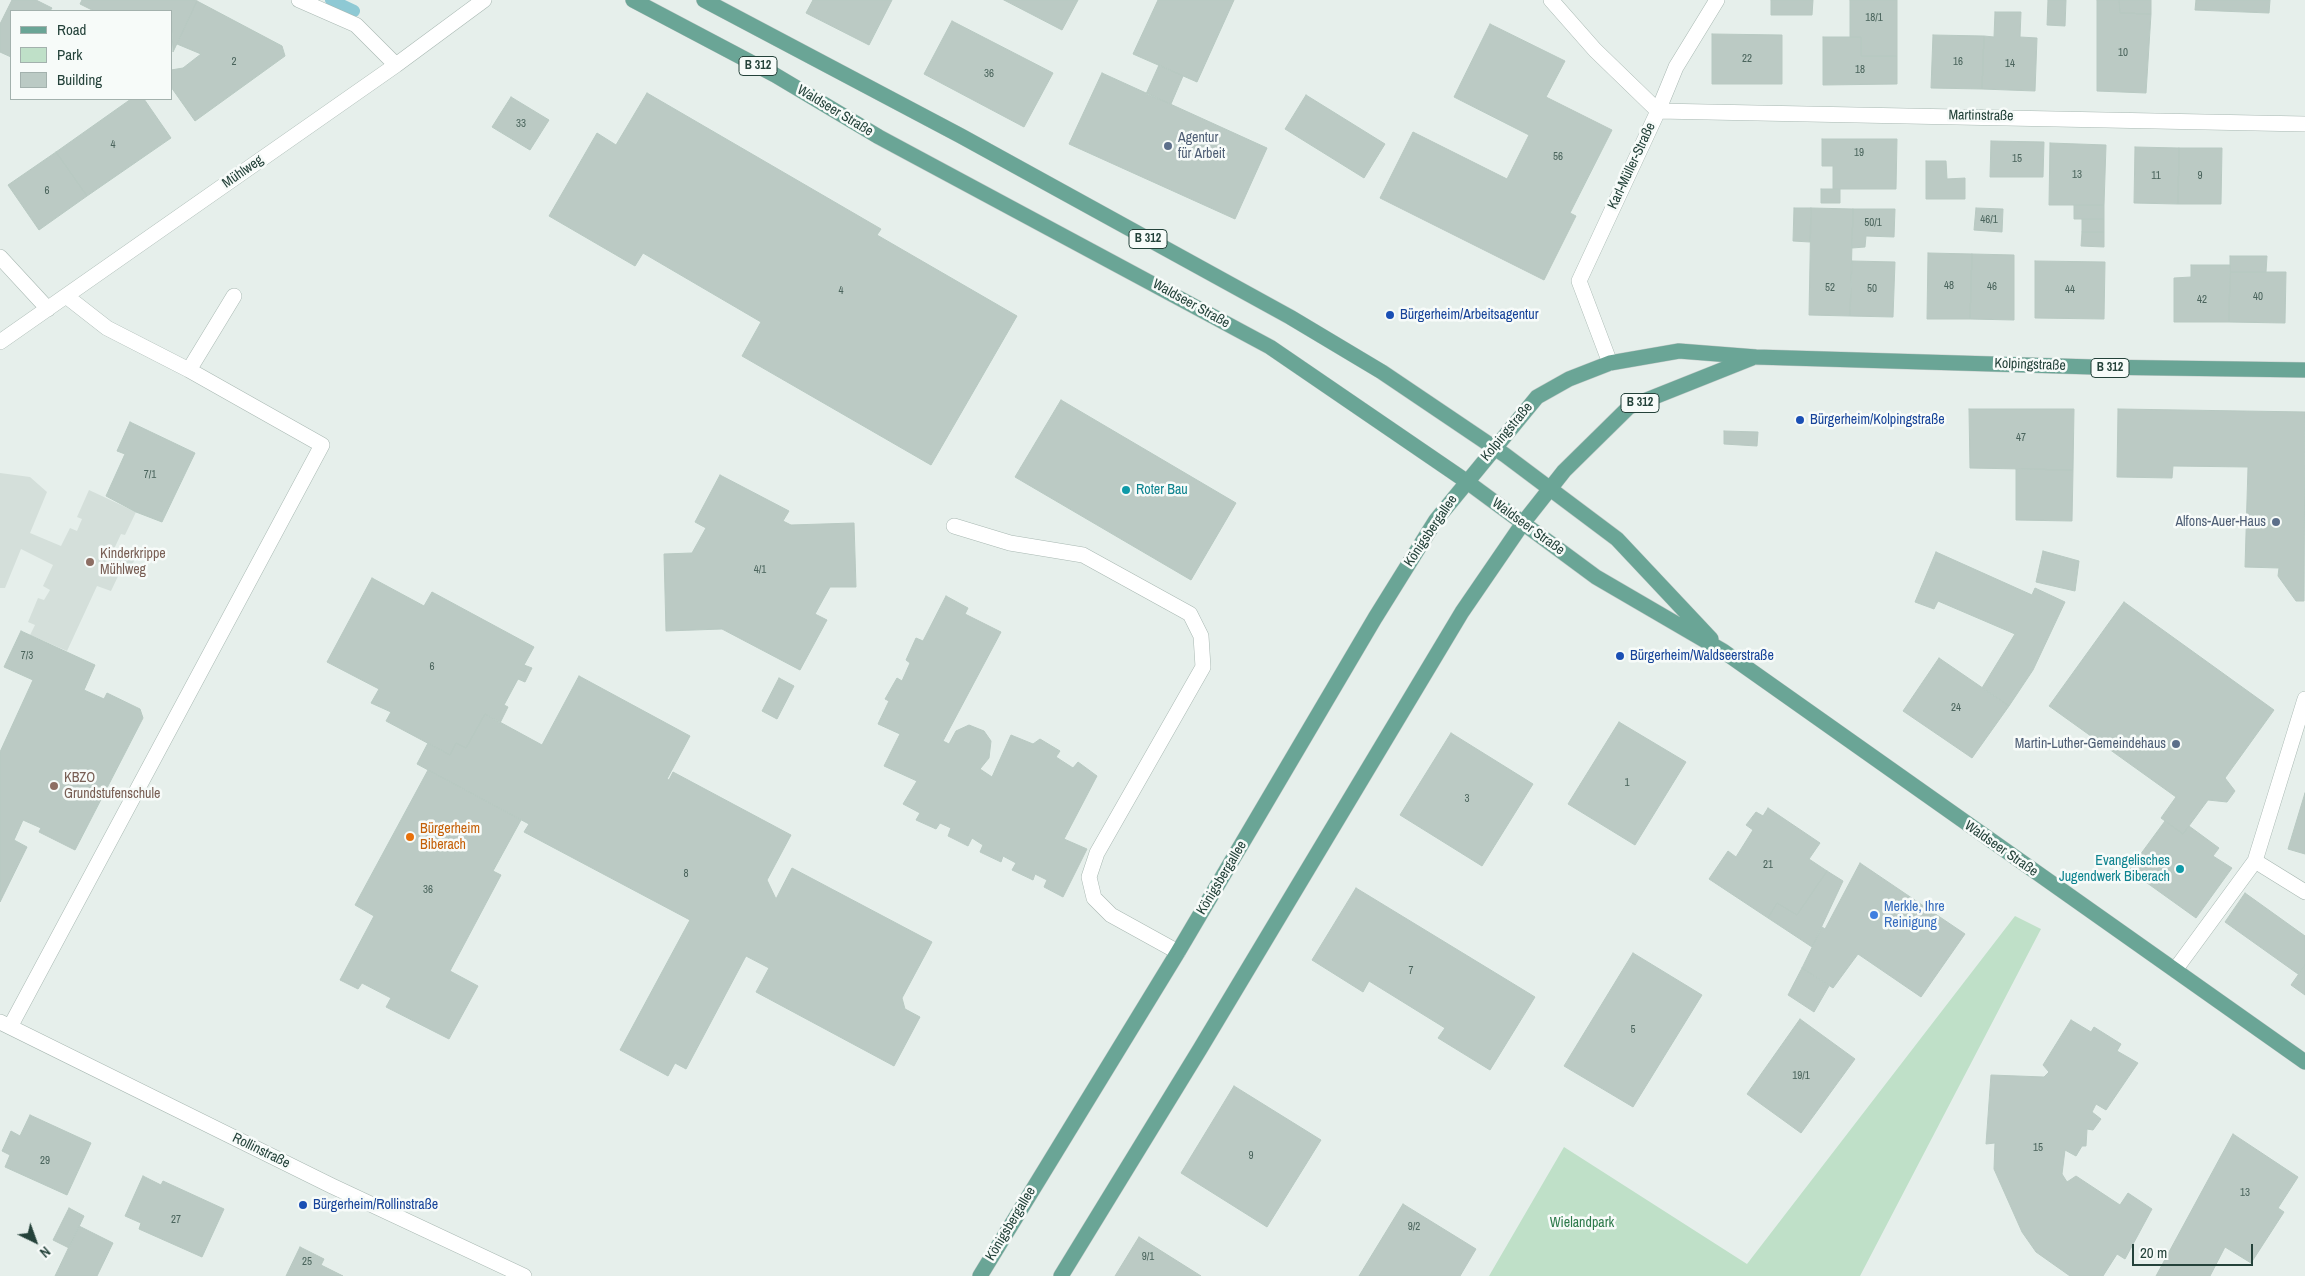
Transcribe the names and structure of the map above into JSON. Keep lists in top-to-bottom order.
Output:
{
  "streets": {
    "main road": [
      "B 312",
      "Waldseer Straße",
      "Kolpingstraße",
      "Königsbergallee"
    ],
    "street": [
      "Martinstraße",
      "Karl-Müller-Straße",
      "Mühlweg",
      "Rollinstraße"
    ]
  },
  "crossings": [
    ["Waldseer Straße", "Kolpingstraße"],
    ["Waldseer Straße", "Königsbergallee"],
    ["Martinstraße", "Karl-Müller-Straße"],
    ["Karl-Müller-Straße", "Kolpingstraße"],
    ["Kolpingstraße", "Königsbergallee"]
  ],
  "parks": ["Wielandpark"],
  "places": [
    "Agentur für Arbeit",
    "Bürgerheim/Arbeitsagentur",
    "Bürgerheim/Kolpingstraße",
    "Roter Bau",
    "Alfons-Auer-Haus",
    "Kinderkrippe Mühlweg",
    "Bürgerheim/Waldseerstraße",
    "Martin-Luther-Gemeindehaus",
    "KBZO Grundstufenschule",
    "Bürgerheim Biberach",
    "Evangelisches Jugendwerk Biberach",
    "Merkle, Ihre Reinigung",
    "Bürgerheim/Rollinstraße"
  ],
  "house_numbers": [
    "18/1",
    "10",
    "22",
    "2",
    "16",
    "14",
    "18",
    "36",
    "33",
    "4",
    "19",
    "56",
    "15",
    "13",
    "11",
    "9",
    "6",
    "46/1",
    "50/1",
    "48",
    "46",
    "52",
    "50",
    "44",
    "4",
    "40",
    "42",
    "47",
    "7/1",
    "4/1",
    "7/3",
    "6",
    "24",
    "1",
    "3",
    "21",
    "8",
    "36",
    "7",
    "5",
    "19/1",
    "15",
    "9",
    "29",
    "13",
    "27",
    "9/2",
    "9/1",
    "25"
  ],
  "legend": ["Road", "Park", "Building"],
  "scale_bar": "20 m",
  "north": "bottom right"
}
